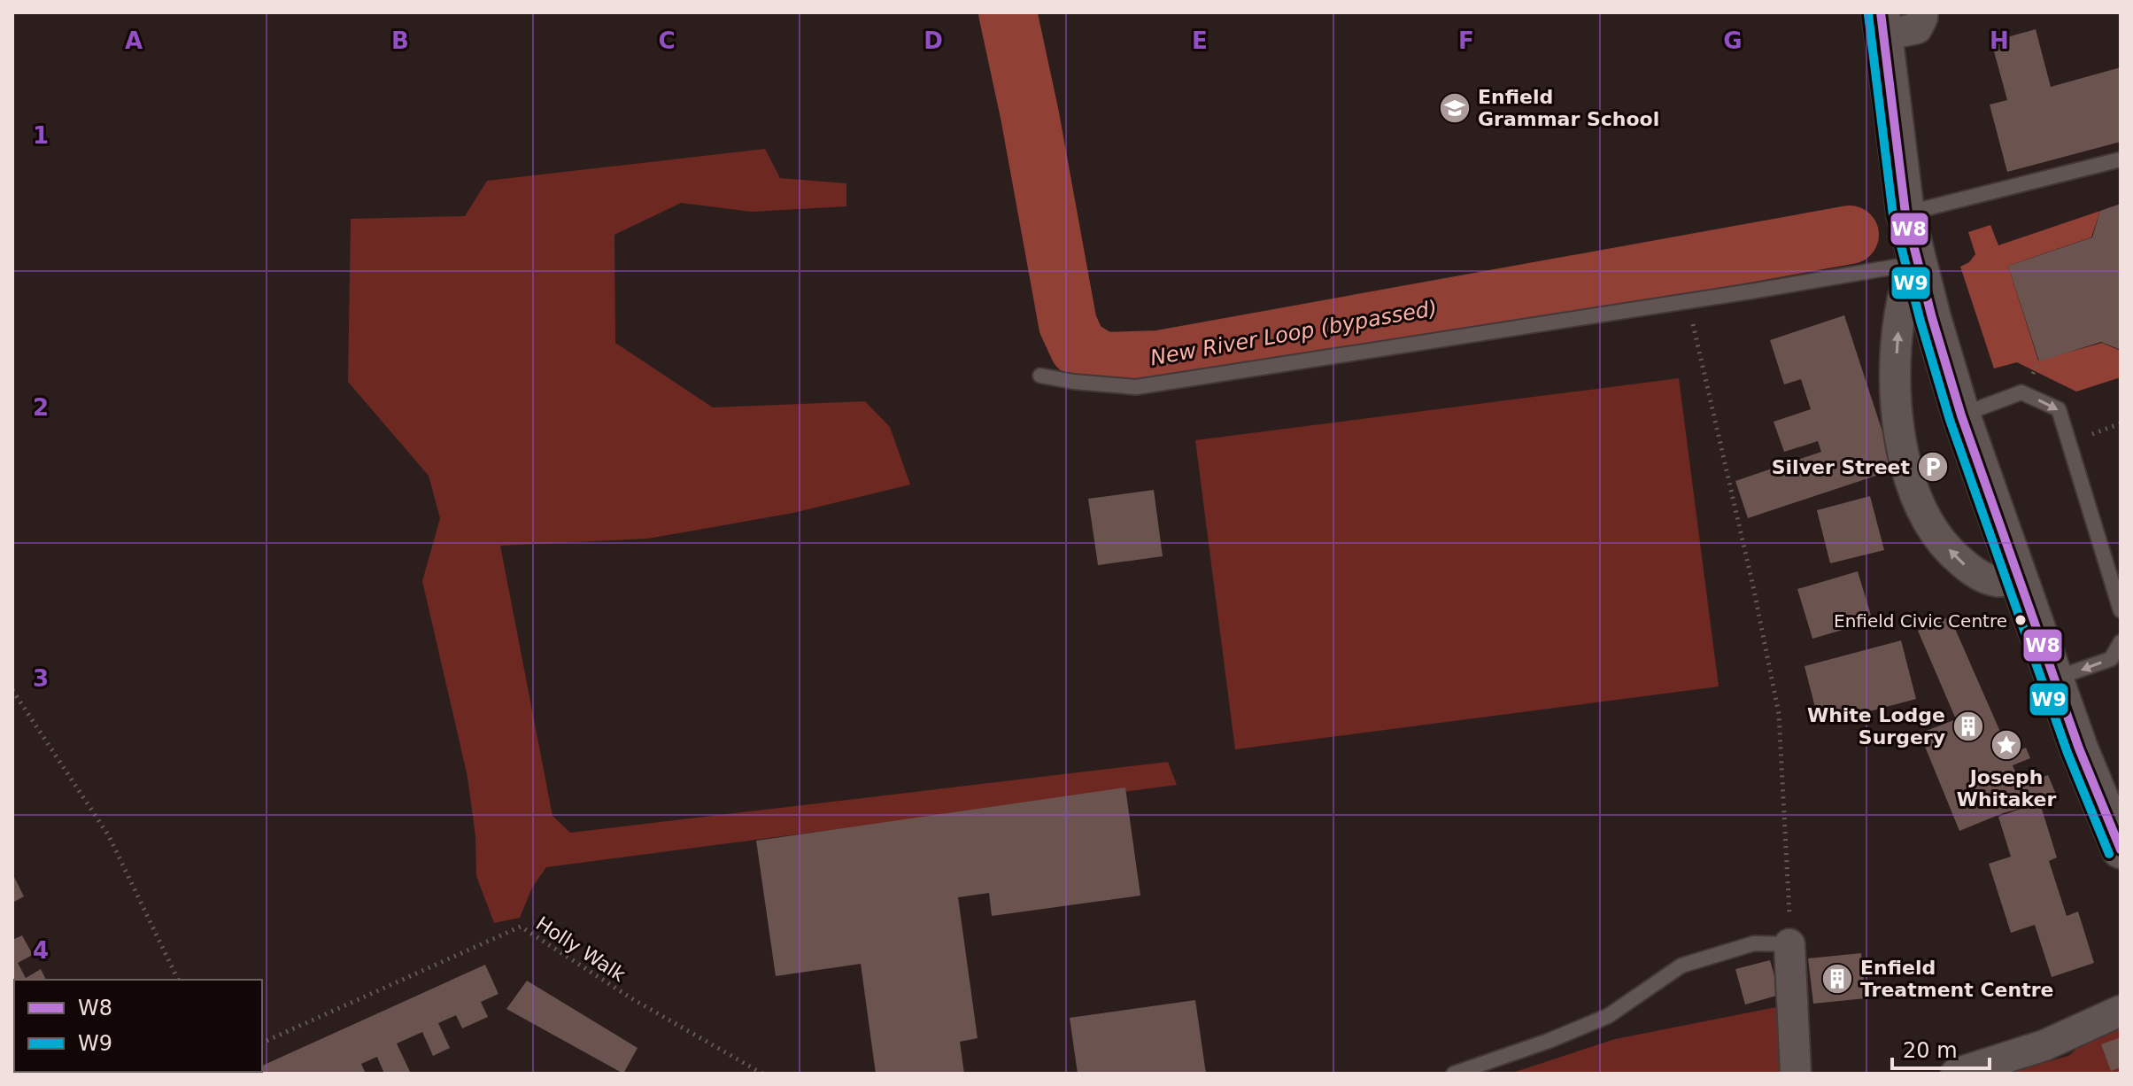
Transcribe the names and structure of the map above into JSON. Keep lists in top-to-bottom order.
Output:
{
  "streets": {
    "path": ["Holly Walk"]
  },
  "water": ["New River Loop (bypassed)"],
  "places": {
    "school or university": ["Enfield Grammar School"],
    "parking": ["Silver Street"],
    "other": ["Enfield Civic Centre"],
    "building": ["White Lodge Surgery", "Enfield Treatment Centre"],
    "place": ["Joseph Whitaker"]
  },
  "lines": ["transit line W8", "transit line W9"],
  "legend": ["W8", "W9"],
  "scale_bar": "20 m",
  "grid": {
    "columns": [
      "A",
      "B",
      "C",
      "D",
      "E",
      "F",
      "G",
      "H"
    ],
    "rows": [
      "1",
      "2",
      "3",
      "4"
    ]
  }
}
